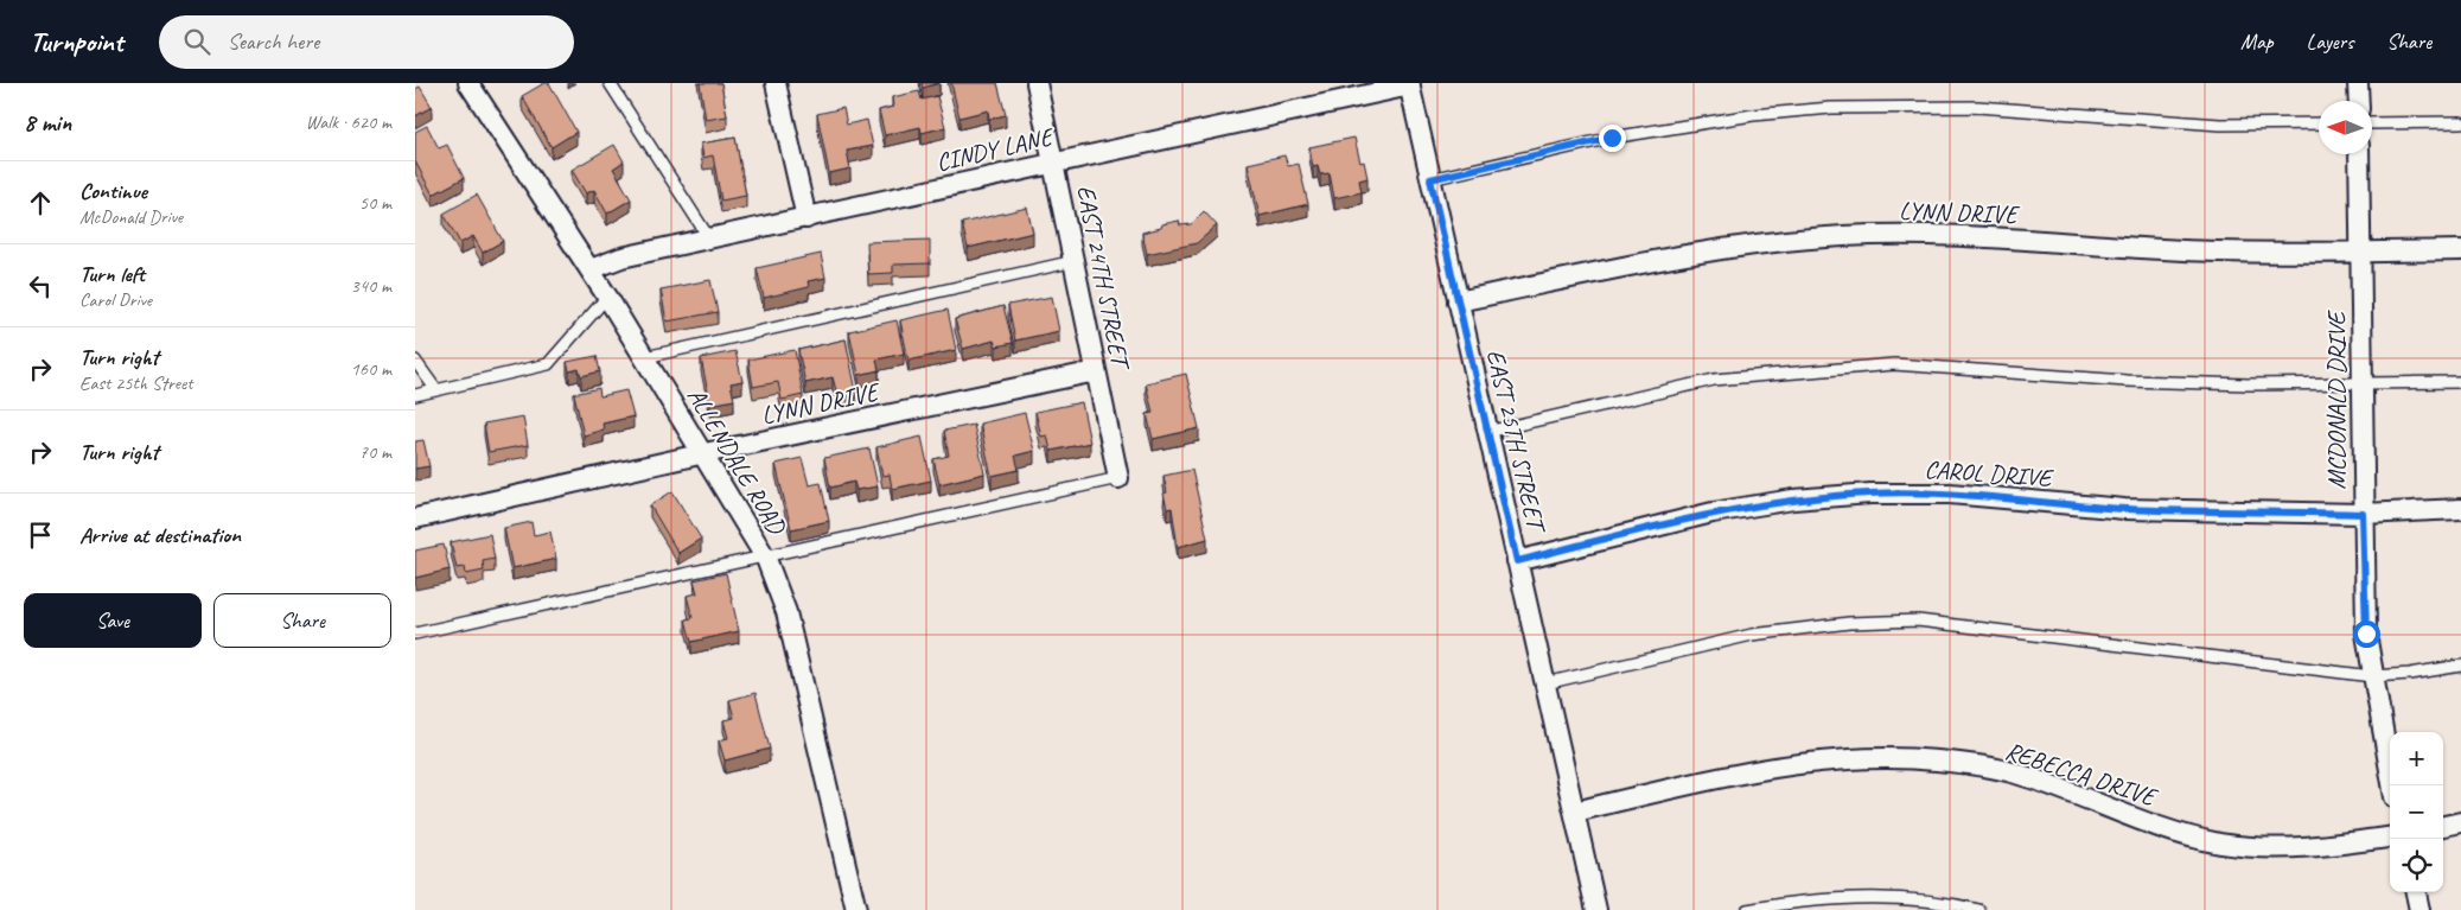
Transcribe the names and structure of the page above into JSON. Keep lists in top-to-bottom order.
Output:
{
  "streets": {
    "street": [
      "CINDY LANE",
      "LYNN DRIVE",
      "EAST 24TH STREET",
      "MCDONALD DRIVE",
      "EAST 25TH STREET",
      "ALLENDALE ROAD",
      "CAROL DRIVE",
      "REBECCA DRIVE"
    ]
  },
  "crossings": [
    ["CINDY LANE", "EAST 24TH STREET"],
    ["CINDY LANE", "EAST 25TH STREET"],
    ["CINDY LANE", "ALLENDALE ROAD"],
    ["LYNN DRIVE", "EAST 24TH STREET"],
    ["LYNN DRIVE", "MCDONALD DRIVE"],
    ["LYNN DRIVE", "EAST 25TH STREET"],
    ["LYNN DRIVE", "ALLENDALE ROAD"],
    ["MCDONALD DRIVE", "CAROL DRIVE"],
    ["EAST 25TH STREET", "CAROL DRIVE"],
    ["EAST 25TH STREET", "REBECCA DRIVE"]
  ],
  "north": "left",
  "page": {
    "header": "Turnpoint",
    "search": "Search here",
    "nav": ["Map", "Layers", "Share"],
    "heading": ["8 min", "Walk · 620 m"],
    "list": [
      ["Continue", "McDonald Drive", "50 m"],
      ["Turn left", "Carol Drive", "340 m"],
      ["Turn right", "East 25th Street", "160 m"],
      ["Turn right", "70 m"],
      "Arrive at destination"
    ],
    "buttons": ["Save", "Share"],
    "map_buttons": ["+", "−"]
  }
}
